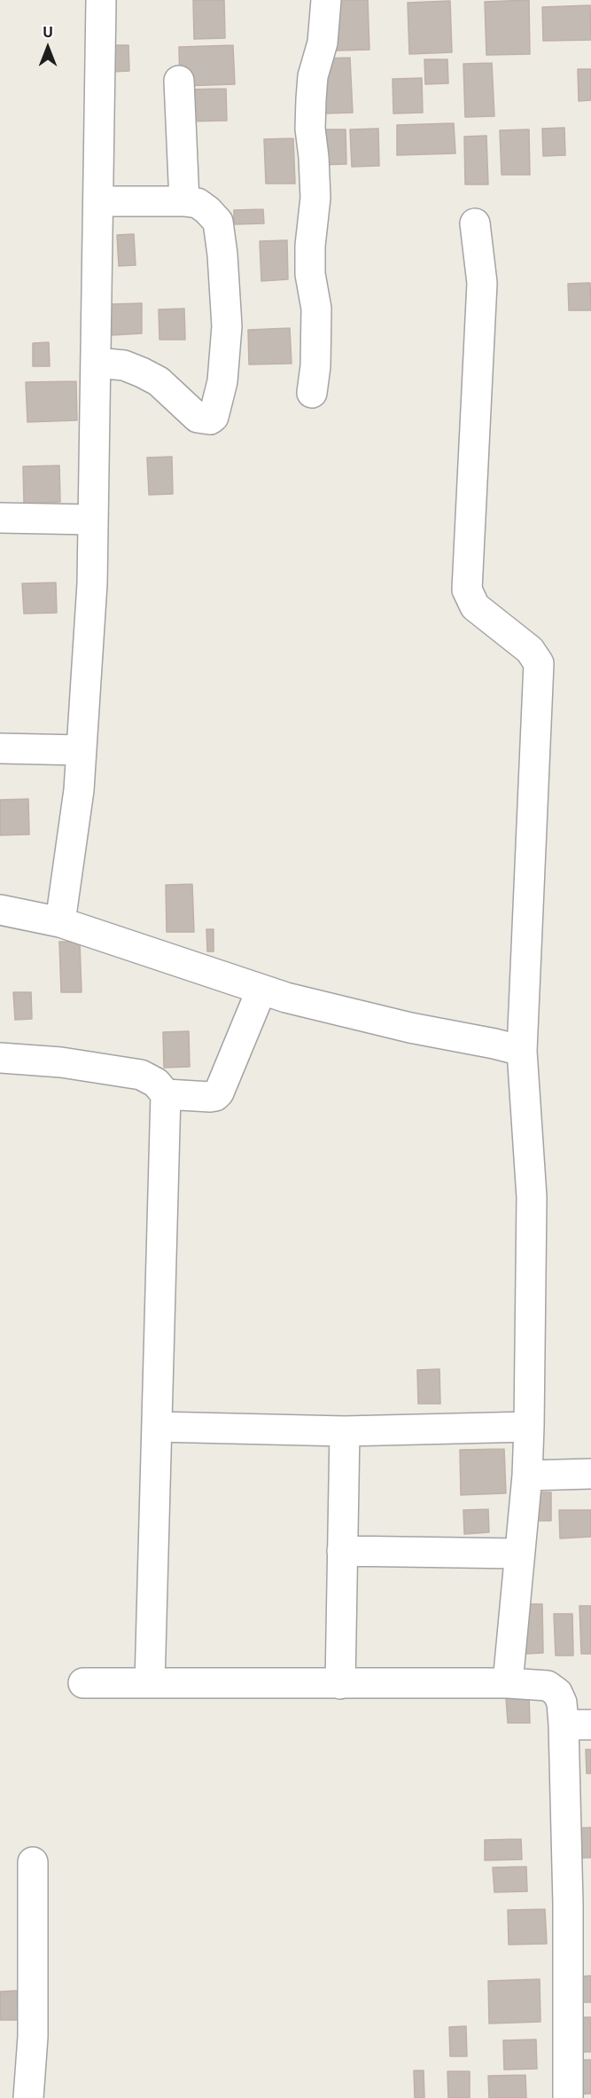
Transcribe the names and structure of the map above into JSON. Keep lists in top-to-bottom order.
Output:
{
  "north": "top"
}
